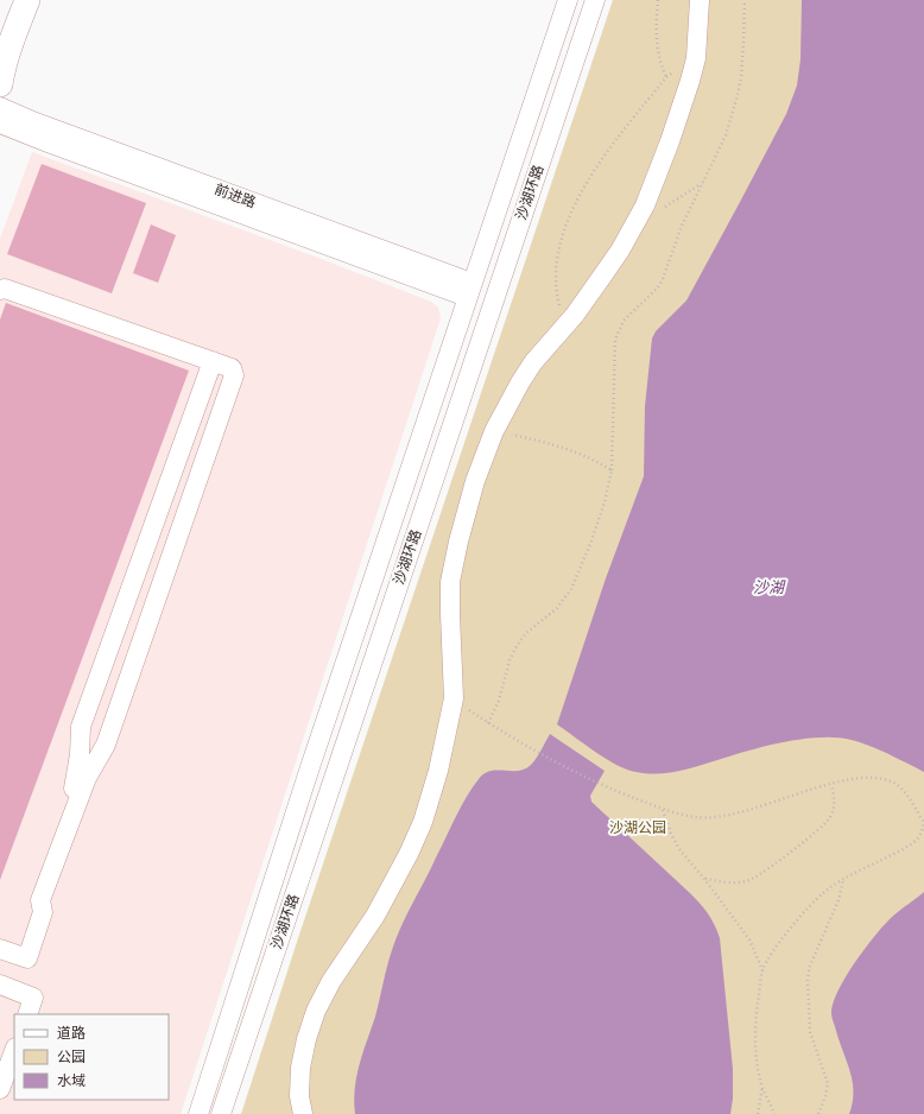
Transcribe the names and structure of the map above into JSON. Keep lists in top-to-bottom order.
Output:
{
  "streets": {
    "street": ["沙湖环路", "前进路"]
  },
  "crossings": [
    ["沙湖环路", "前进路"]
  ],
  "water": ["沙湖"],
  "parks": ["沙湖公园"],
  "legend": ["道路", "公园", "水域"]
}
